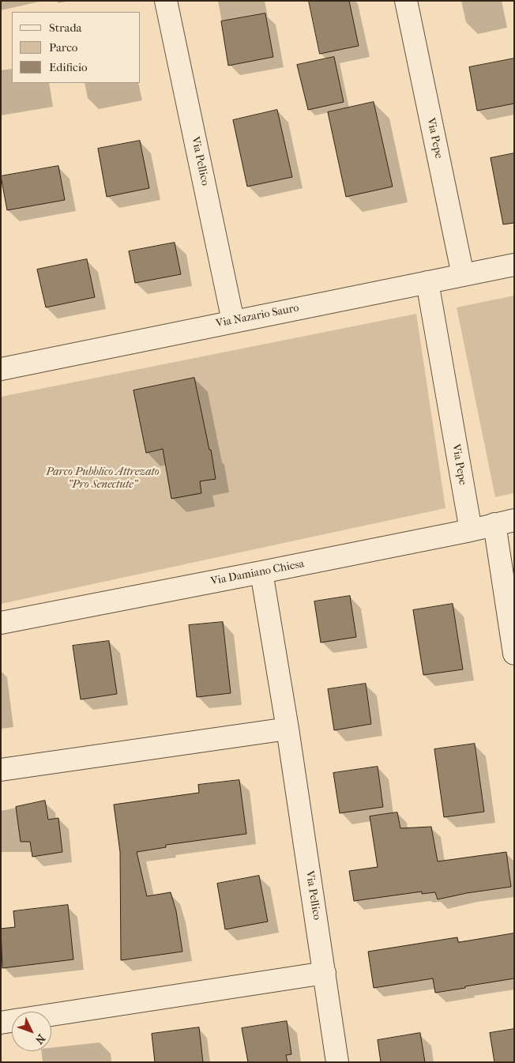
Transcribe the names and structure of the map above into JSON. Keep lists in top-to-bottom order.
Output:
{
  "streets": {
    "street": [
      "Via Pepe",
      "Via Pellico",
      "Via Nazario Sauro",
      "Via Damiano Chiesa"
    ]
  },
  "crossings": [
    ["Via Pepe", "Via Nazario Sauro"],
    ["Via Pepe", "Via Damiano Chiesa"],
    ["Via Pellico", "Via Nazario Sauro"],
    ["Via Pellico", "Via Damiano Chiesa"]
  ],
  "parks": ["Parco Pubblico Attrezato \"Pro Senectute\""],
  "legend": ["Strada", "Parco", "Edificio"],
  "north": "bottom right"
}
